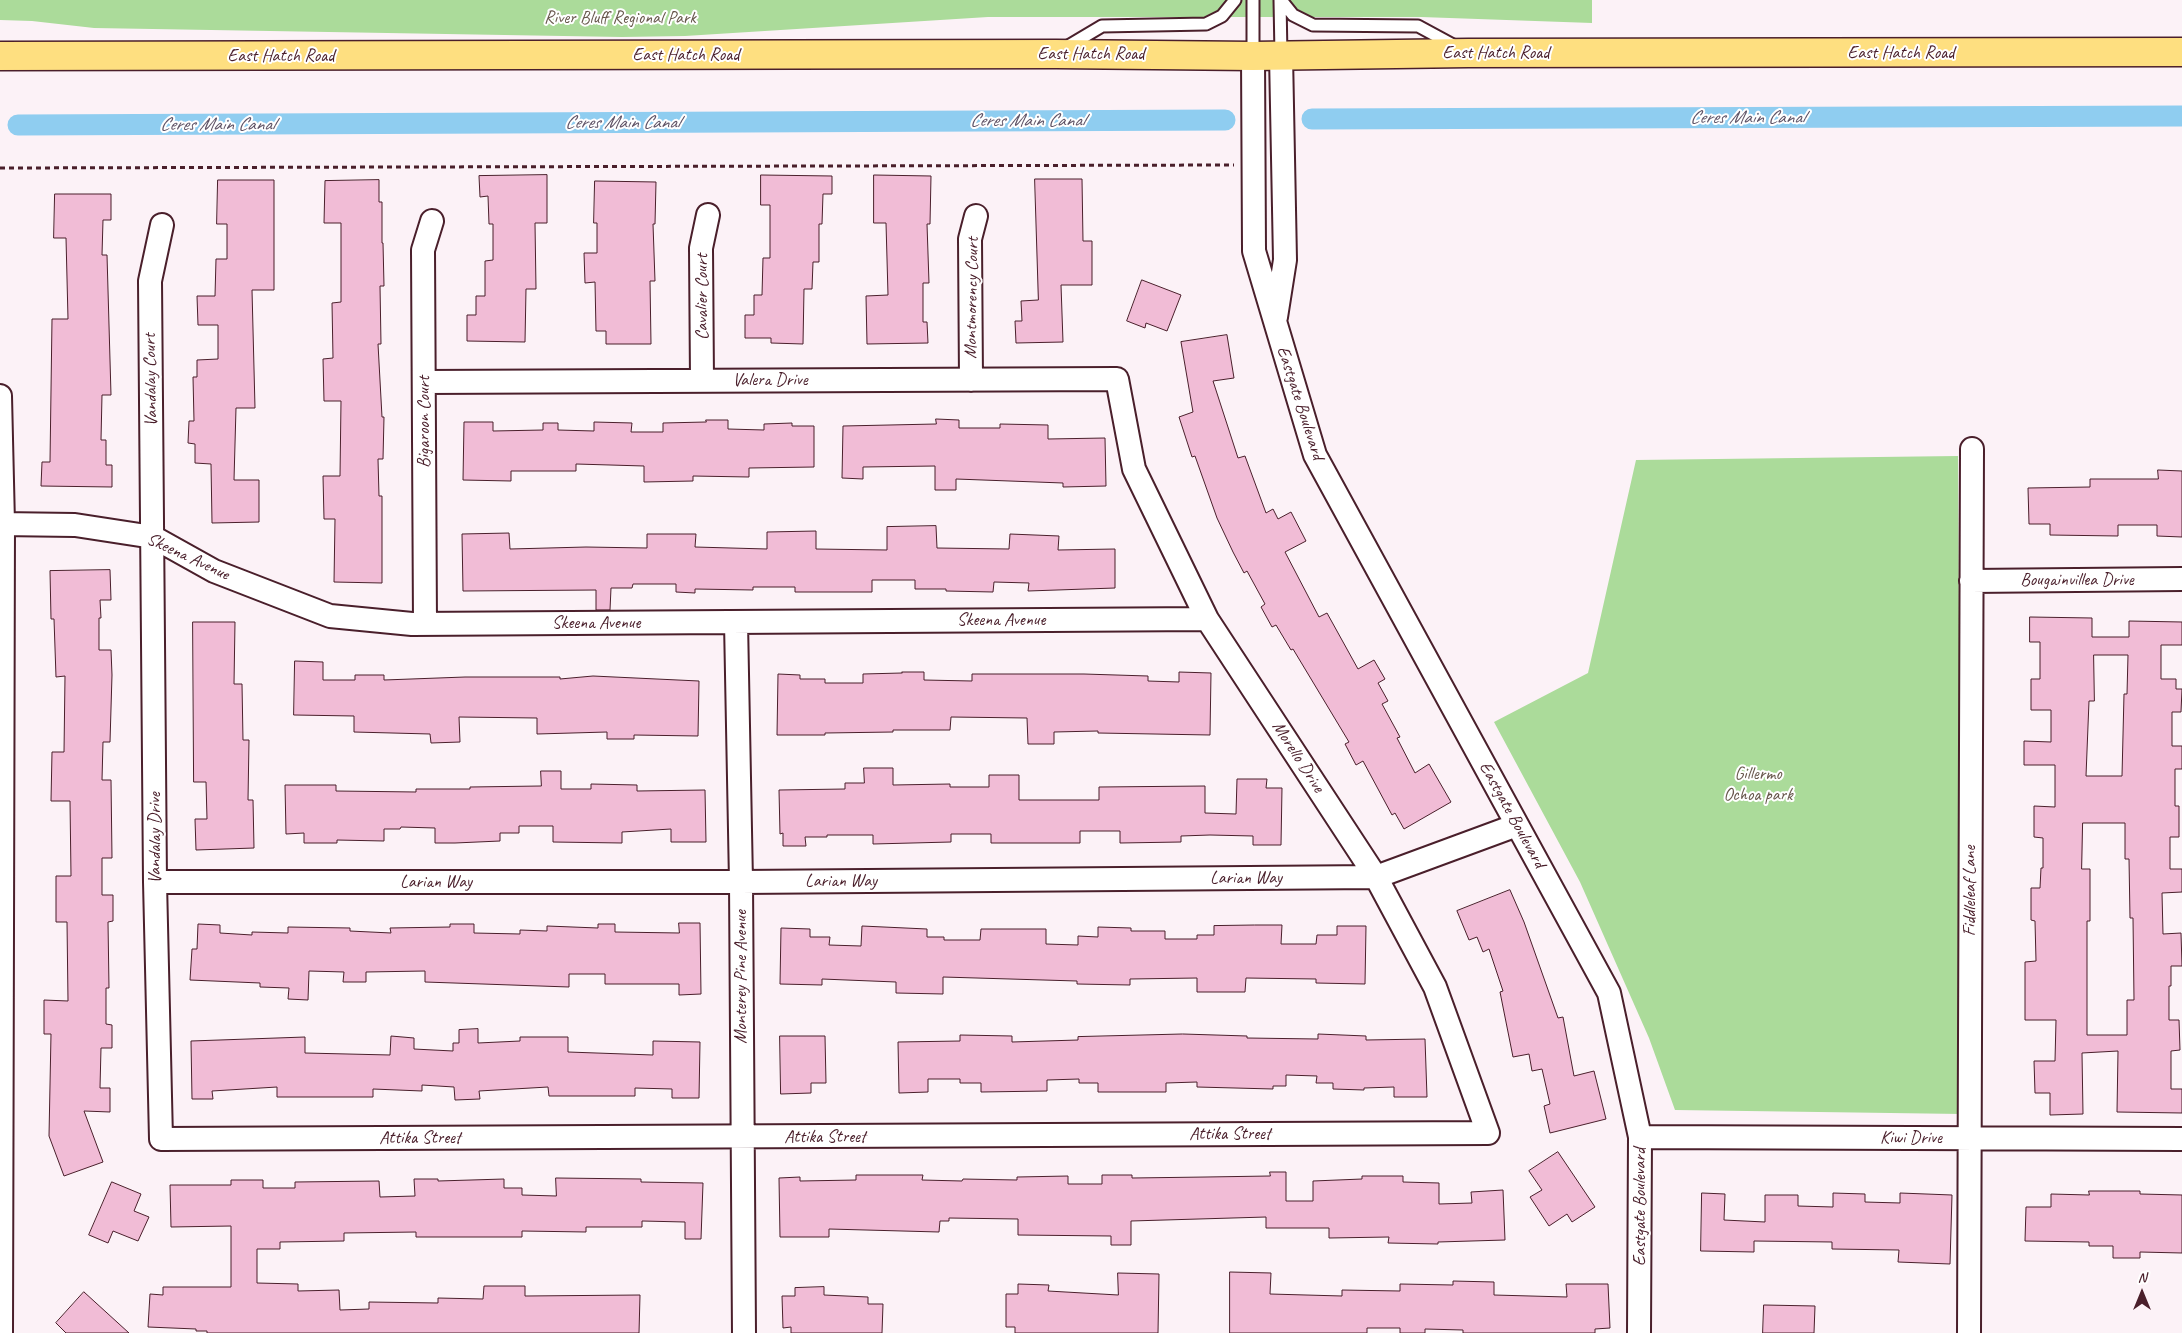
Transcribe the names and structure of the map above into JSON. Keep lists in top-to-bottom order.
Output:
{
  "streets": {
    "main road": ["East Hatch Road"],
    "street": [
      "Cavalier Court",
      "Montmorency Court",
      "Vandalay Court",
      "Valera Drive",
      "Eastgate Boulevard",
      "Bigaroon Court",
      "Skeena Avenue",
      "Bougainvillea Drive",
      "Morello Drive",
      "Vandalay Drive",
      "Larian Way",
      "Fiddleleaf Lane",
      "Monterey Pine Avenue",
      "Attika Street",
      "Kiwi Drive"
    ]
  },
  "crossings": [
    ["East Hatch Road", "Eastgate Boulevard"],
    ["Cavalier Court", "Valera Drive"],
    ["Montmorency Court", "Valera Drive"],
    ["Vandalay Court", "Skeena Avenue"],
    ["Vandalay Court", "Vandalay Drive"],
    ["Valera Drive", "Bigaroon Court"],
    ["Valera Drive", "Morello Drive"],
    ["Eastgate Boulevard", "Larian Way"],
    ["Eastgate Boulevard", "Kiwi Drive"],
    ["Bigaroon Court", "Skeena Avenue"],
    ["Skeena Avenue", "Morello Drive"],
    ["Skeena Avenue", "Vandalay Drive"],
    ["Skeena Avenue", "Monterey Pine Avenue"],
    ["Bougainvillea Drive", "Fiddleleaf Lane"],
    ["Morello Drive", "Larian Way"],
    ["Morello Drive", "Attika Street"],
    ["Vandalay Drive", "Larian Way"],
    ["Vandalay Drive", "Attika Street"],
    ["Larian Way", "Monterey Pine Avenue"],
    ["Fiddleleaf Lane", "Kiwi Drive"],
    ["Monterey Pine Avenue", "Attika Street"]
  ],
  "water": ["Ceres Main Canal"],
  "parks": ["River Bluff Regional Park", "Gillermo Ochoa park"],
  "north": "top"
}
